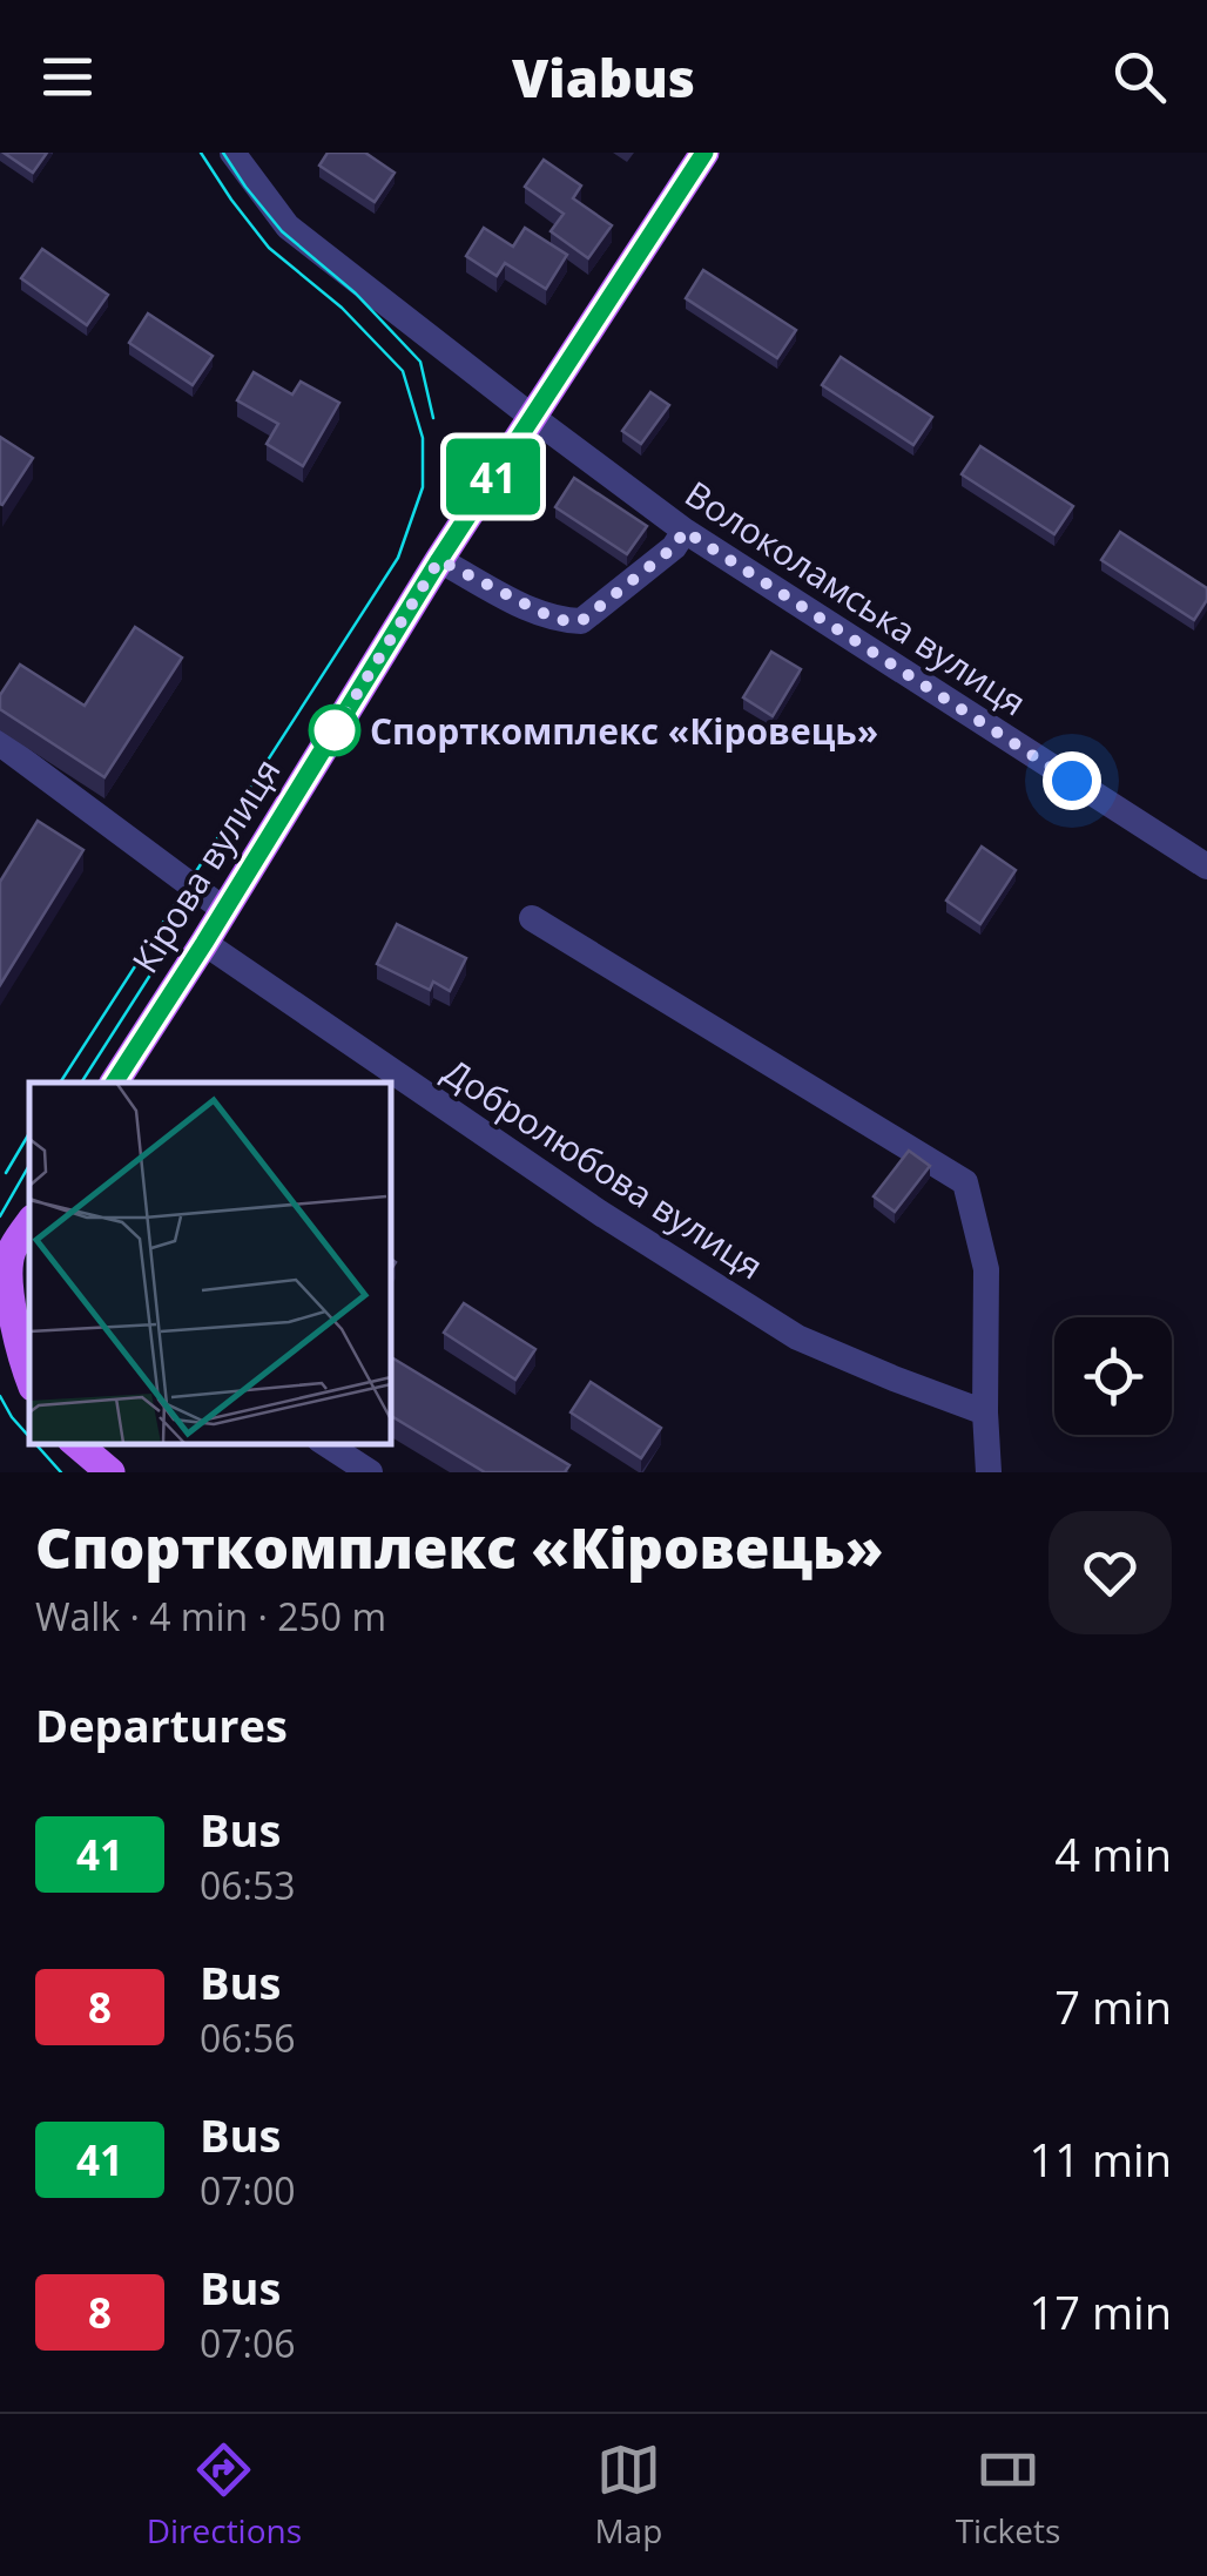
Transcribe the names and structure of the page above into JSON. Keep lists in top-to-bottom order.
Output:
{
  "streets": {
    "main road": ["Кірова вулиця"],
    "street": ["Волоколамська вулиця", "Добролюбова вулиця"]
  },
  "crossings": [
    ["Волоколамська вулиця", "Кірова вулиця"],
    ["Кірова вулиця", "Добролюбова вулиця"]
  ],
  "places": ["Спорткомплекс «Кіровець»"],
  "lines": ["bus line 41"],
  "page": {
    "header": "Viabus",
    "on_map": "41",
    "heading": [
      ["Спорткомплекс «Кіровець»", "Walk · 4 min · 250 m"],
      "Departures"
    ],
    "list": [
      {
        "mark": "41",
        "name": "Bus",
        "note": "06:53",
        "value": "4 min"
      },
      {
        "mark": "8",
        "name": "Bus",
        "note": "06:56",
        "value": "7 min"
      },
      {
        "mark": "41",
        "name": "Bus",
        "note": "07:00",
        "value": "11 min"
      },
      {
        "mark": "8",
        "name": "Bus",
        "note": "07:06",
        "value": "17 min"
      }
    ],
    "tabs": ["Directions", "Map", "Tickets"]
  }
}
